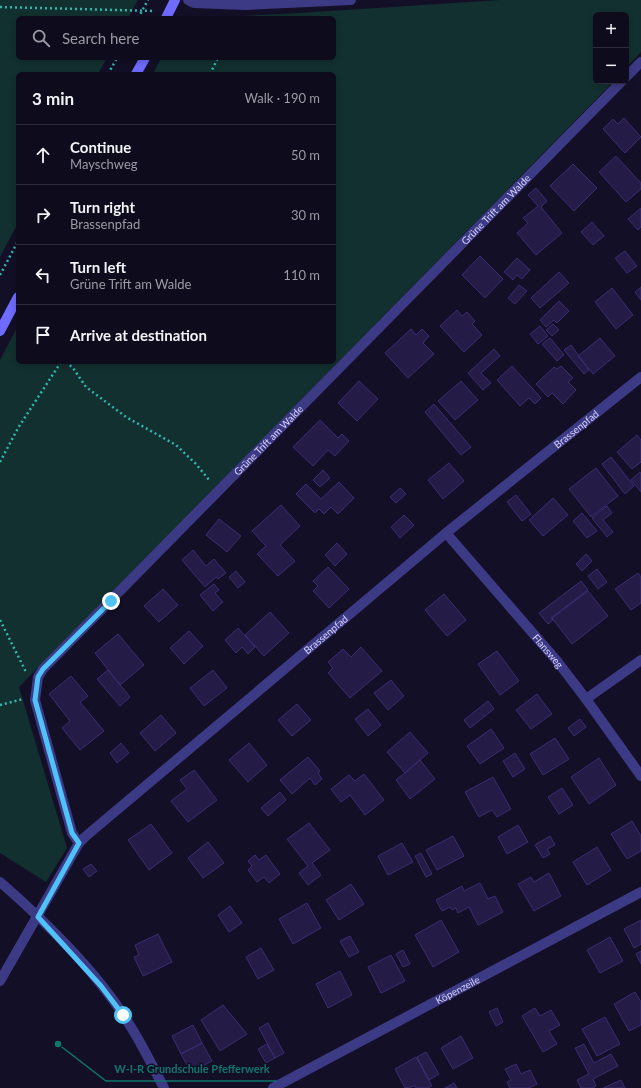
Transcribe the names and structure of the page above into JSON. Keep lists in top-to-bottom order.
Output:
{
  "streets": {
    "street": [
      "Grüne Trift am Walde",
      "Brassenpfad",
      "Flansweg",
      "Köpenzeile"
    ]
  },
  "crossings": [
    ["Grüne Trift am Walde", "Brassenpfad"],
    ["Brassenpfad", "Flansweg"]
  ],
  "places": ["W-I-R Grundschule Pfefferwerk"],
  "page": {
    "map_buttons": ["+", "−"],
    "search": "Search here",
    "heading": ["3 min", "Walk · 190 m"],
    "list": [
      ["Continue", "Mayschweg", "50 m"],
      ["Turn right", "Brassenpfad", "30 m"],
      ["Turn left", "Grüne Trift am Walde", "110 m"],
      "Arrive at destination"
    ]
  }
}
